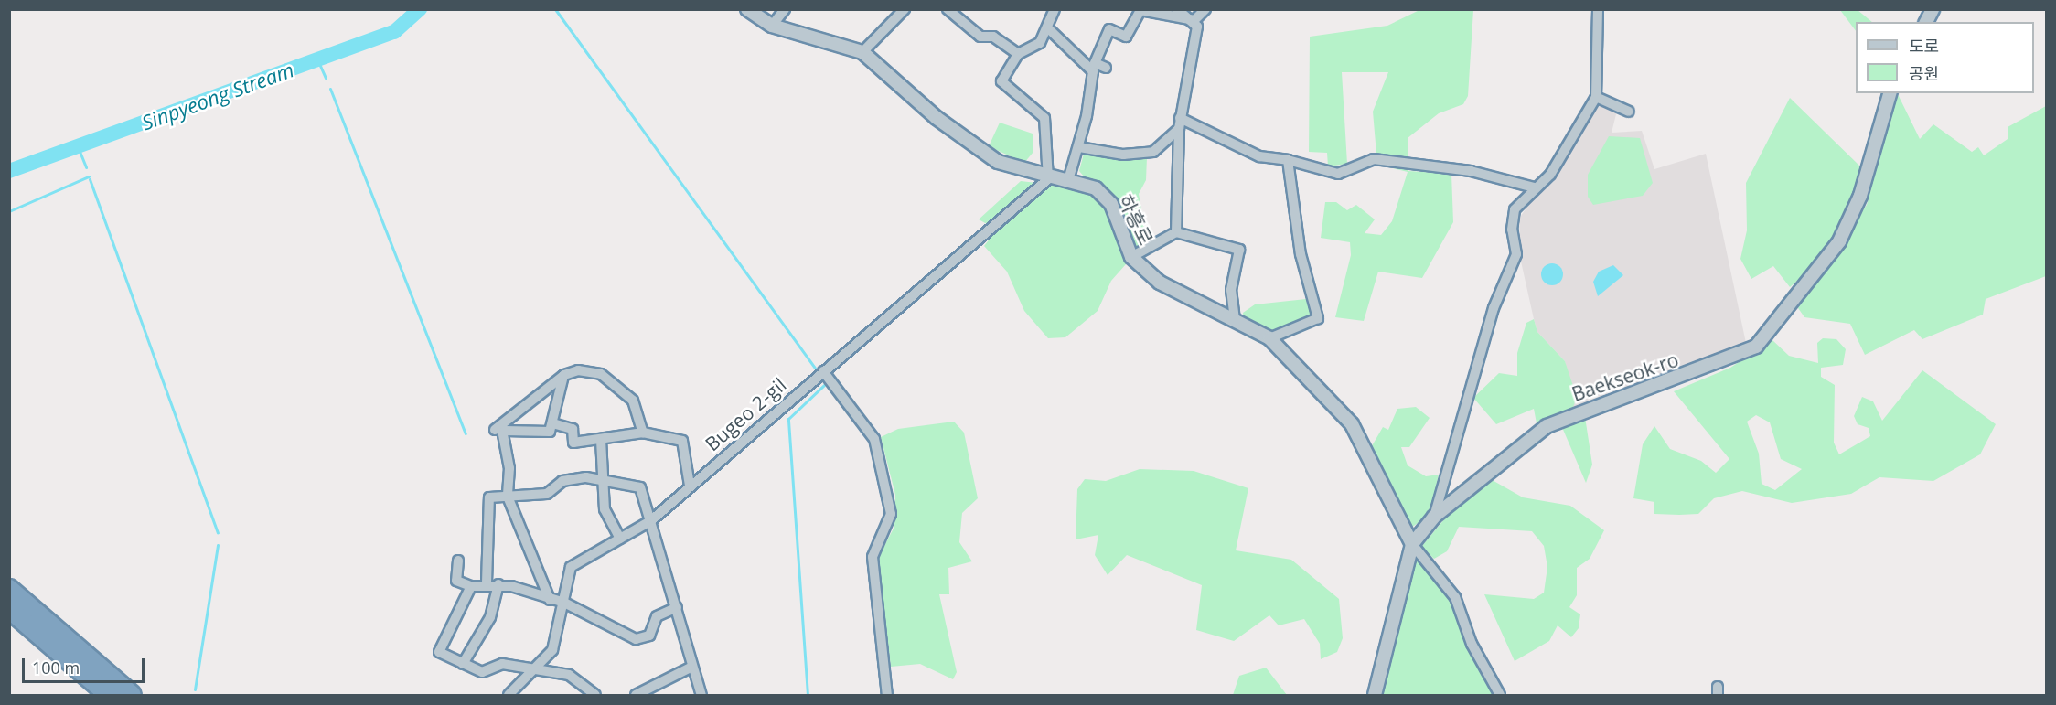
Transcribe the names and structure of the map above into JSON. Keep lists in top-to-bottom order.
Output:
{
  "streets": {
    "street": ["하흥로", "Baekseok-ro", "Bugeo 2-gil"]
  },
  "crossings": [
    ["하흥로", "Baekseok-ro"],
    ["하흥로", "Bugeo 2-gil"]
  ],
  "water": ["Sinpyeong Stream"],
  "legend": ["도로", "공원"],
  "scale_bar": "100 m"
}
